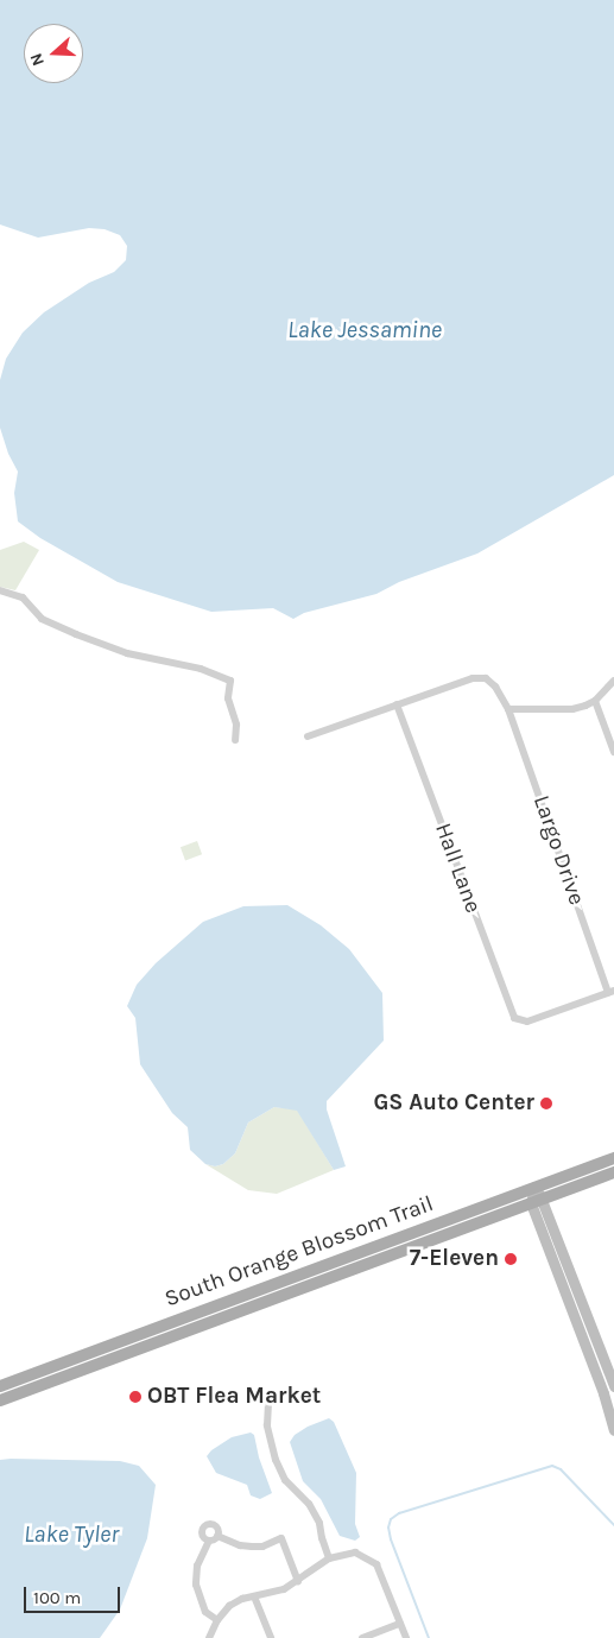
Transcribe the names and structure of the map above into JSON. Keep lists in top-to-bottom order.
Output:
{
  "streets": {
    "main road": ["South Orange Blossom Trail"],
    "street": ["Largo Drive", "Hall Lane"]
  },
  "crossings": [
    ["Largo Drive", "Hall Lane"]
  ],
  "water": ["Lake Jessamine", "Lake Tyler"],
  "places": ["GS Auto Center", "7-Eleven", "OBT Flea Market"],
  "scale_bar": "100 m",
  "north": "left"
}
